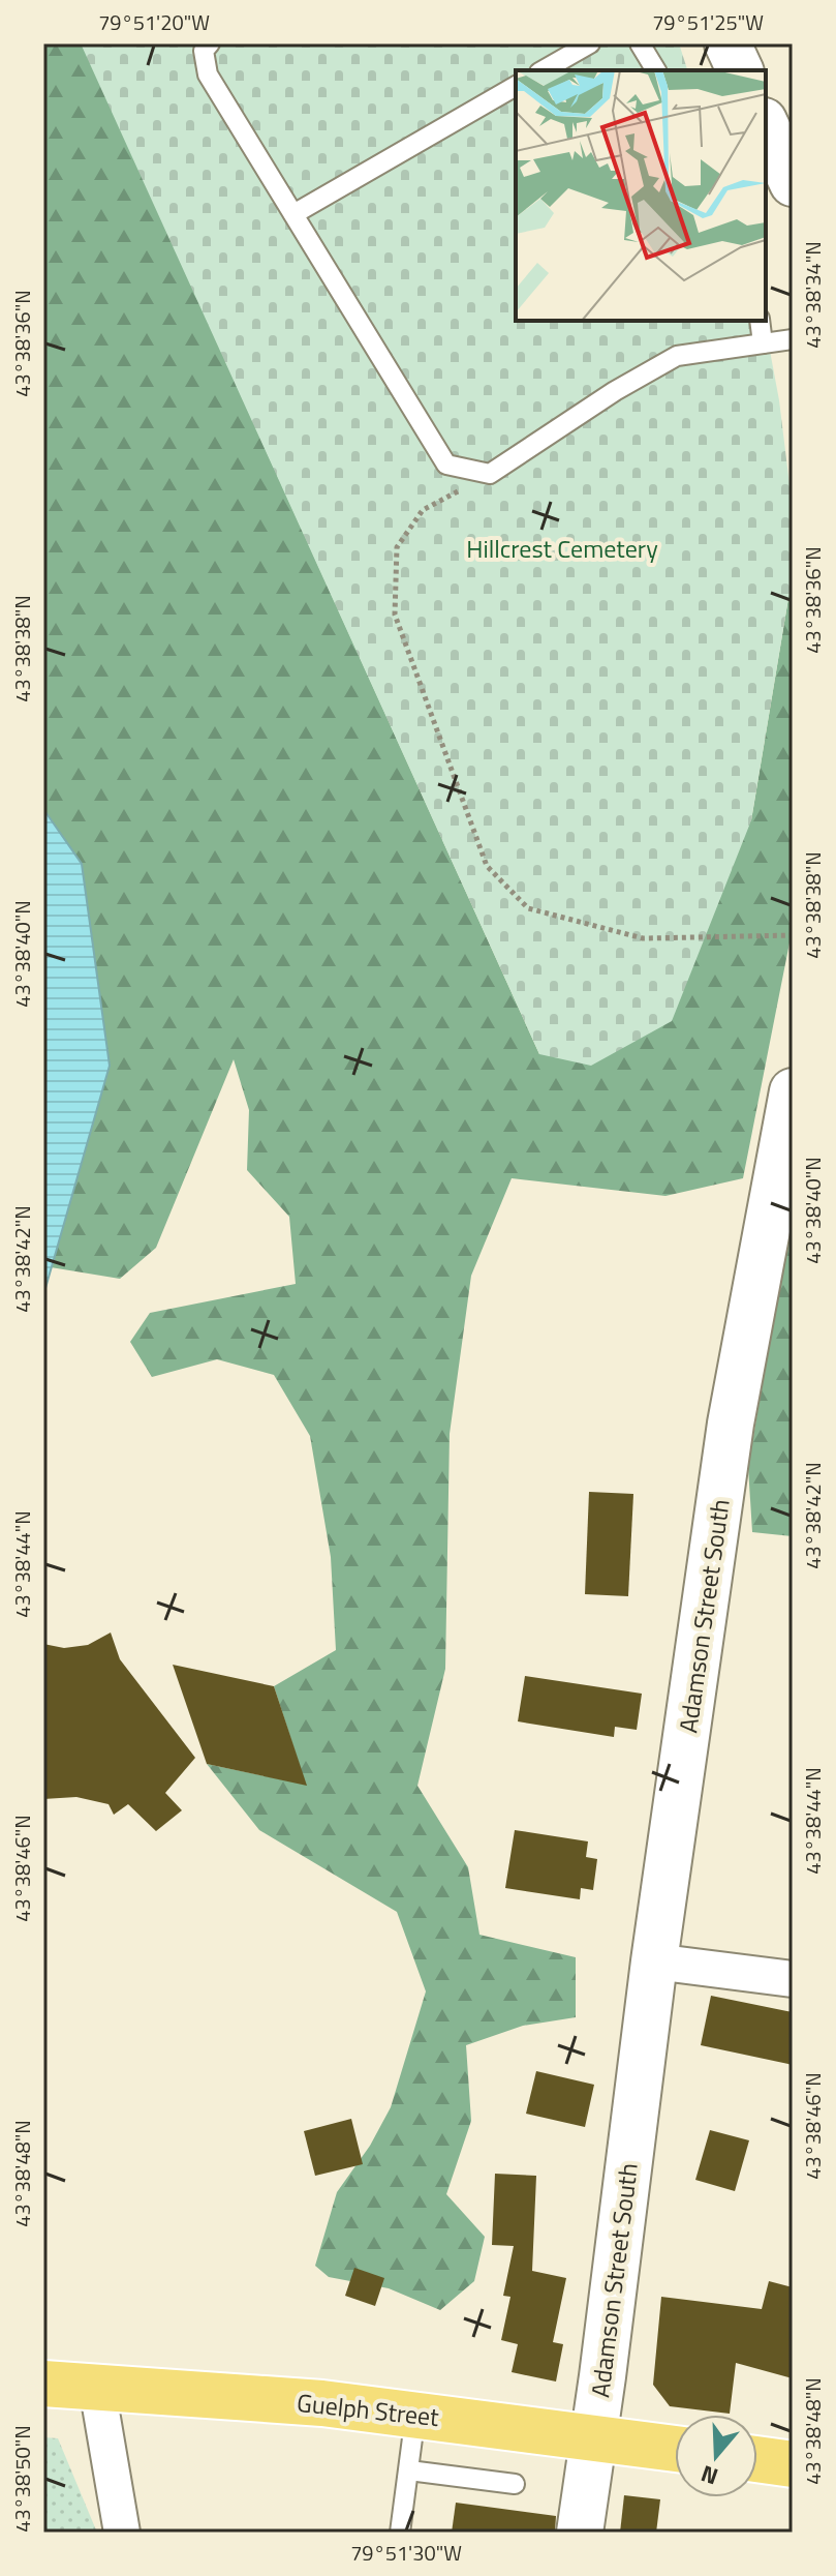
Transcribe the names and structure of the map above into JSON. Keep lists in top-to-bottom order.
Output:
{
  "streets": {
    "main road": ["Adamson Street South", "Guelph Street"]
  },
  "crossings": [
    ["Adamson Street South", "Guelph Street"]
  ],
  "parks": ["Hillcrest Cemetery"],
  "north": "bottom",
  "coordinates": [
    "79°51'20\"W",
    "79°51'25\"W",
    "43°38'34\"N",
    "43°38'36\"N",
    "43°38'38\"N",
    "43°38'40\"N",
    "43°38'42\"N",
    "43°38'44\"N",
    "43°38'46\"N",
    "43°38'48\"N",
    "43°38'50\"N",
    "79°51'30\"W"
  ]
}
